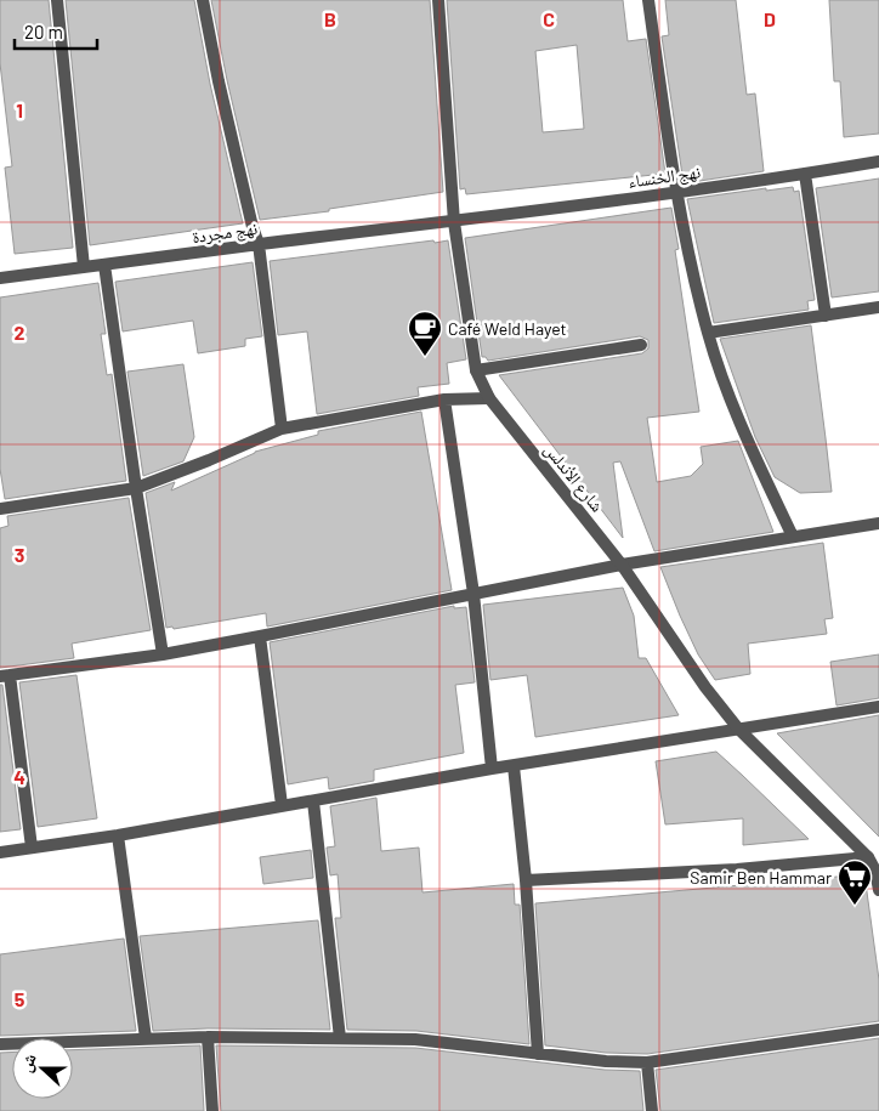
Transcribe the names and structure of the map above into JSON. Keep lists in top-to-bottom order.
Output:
{
  "streets": {
    "street": ["نهج الخنساء", "نهج مجردة", "شارع الأندلس"]
  },
  "crossings": [
    ["نهج الخنساء", "نهج مجردة"],
    ["نهج الخنساء", "شارع الأندلس"],
    ["نهج مجردة", "شارع الأندلس"]
  ],
  "places": {
    "cafe": ["Café Weld Hayet"],
    "supermarket": ["Samir Ben Hammar"]
  },
  "scale_bar": "20 m",
  "north": "left",
  "grid": {
    "columns": ["B", "C", "D"],
    "rows": [
      "1",
      "2",
      "3",
      "4",
      "5"
    ]
  }
}
